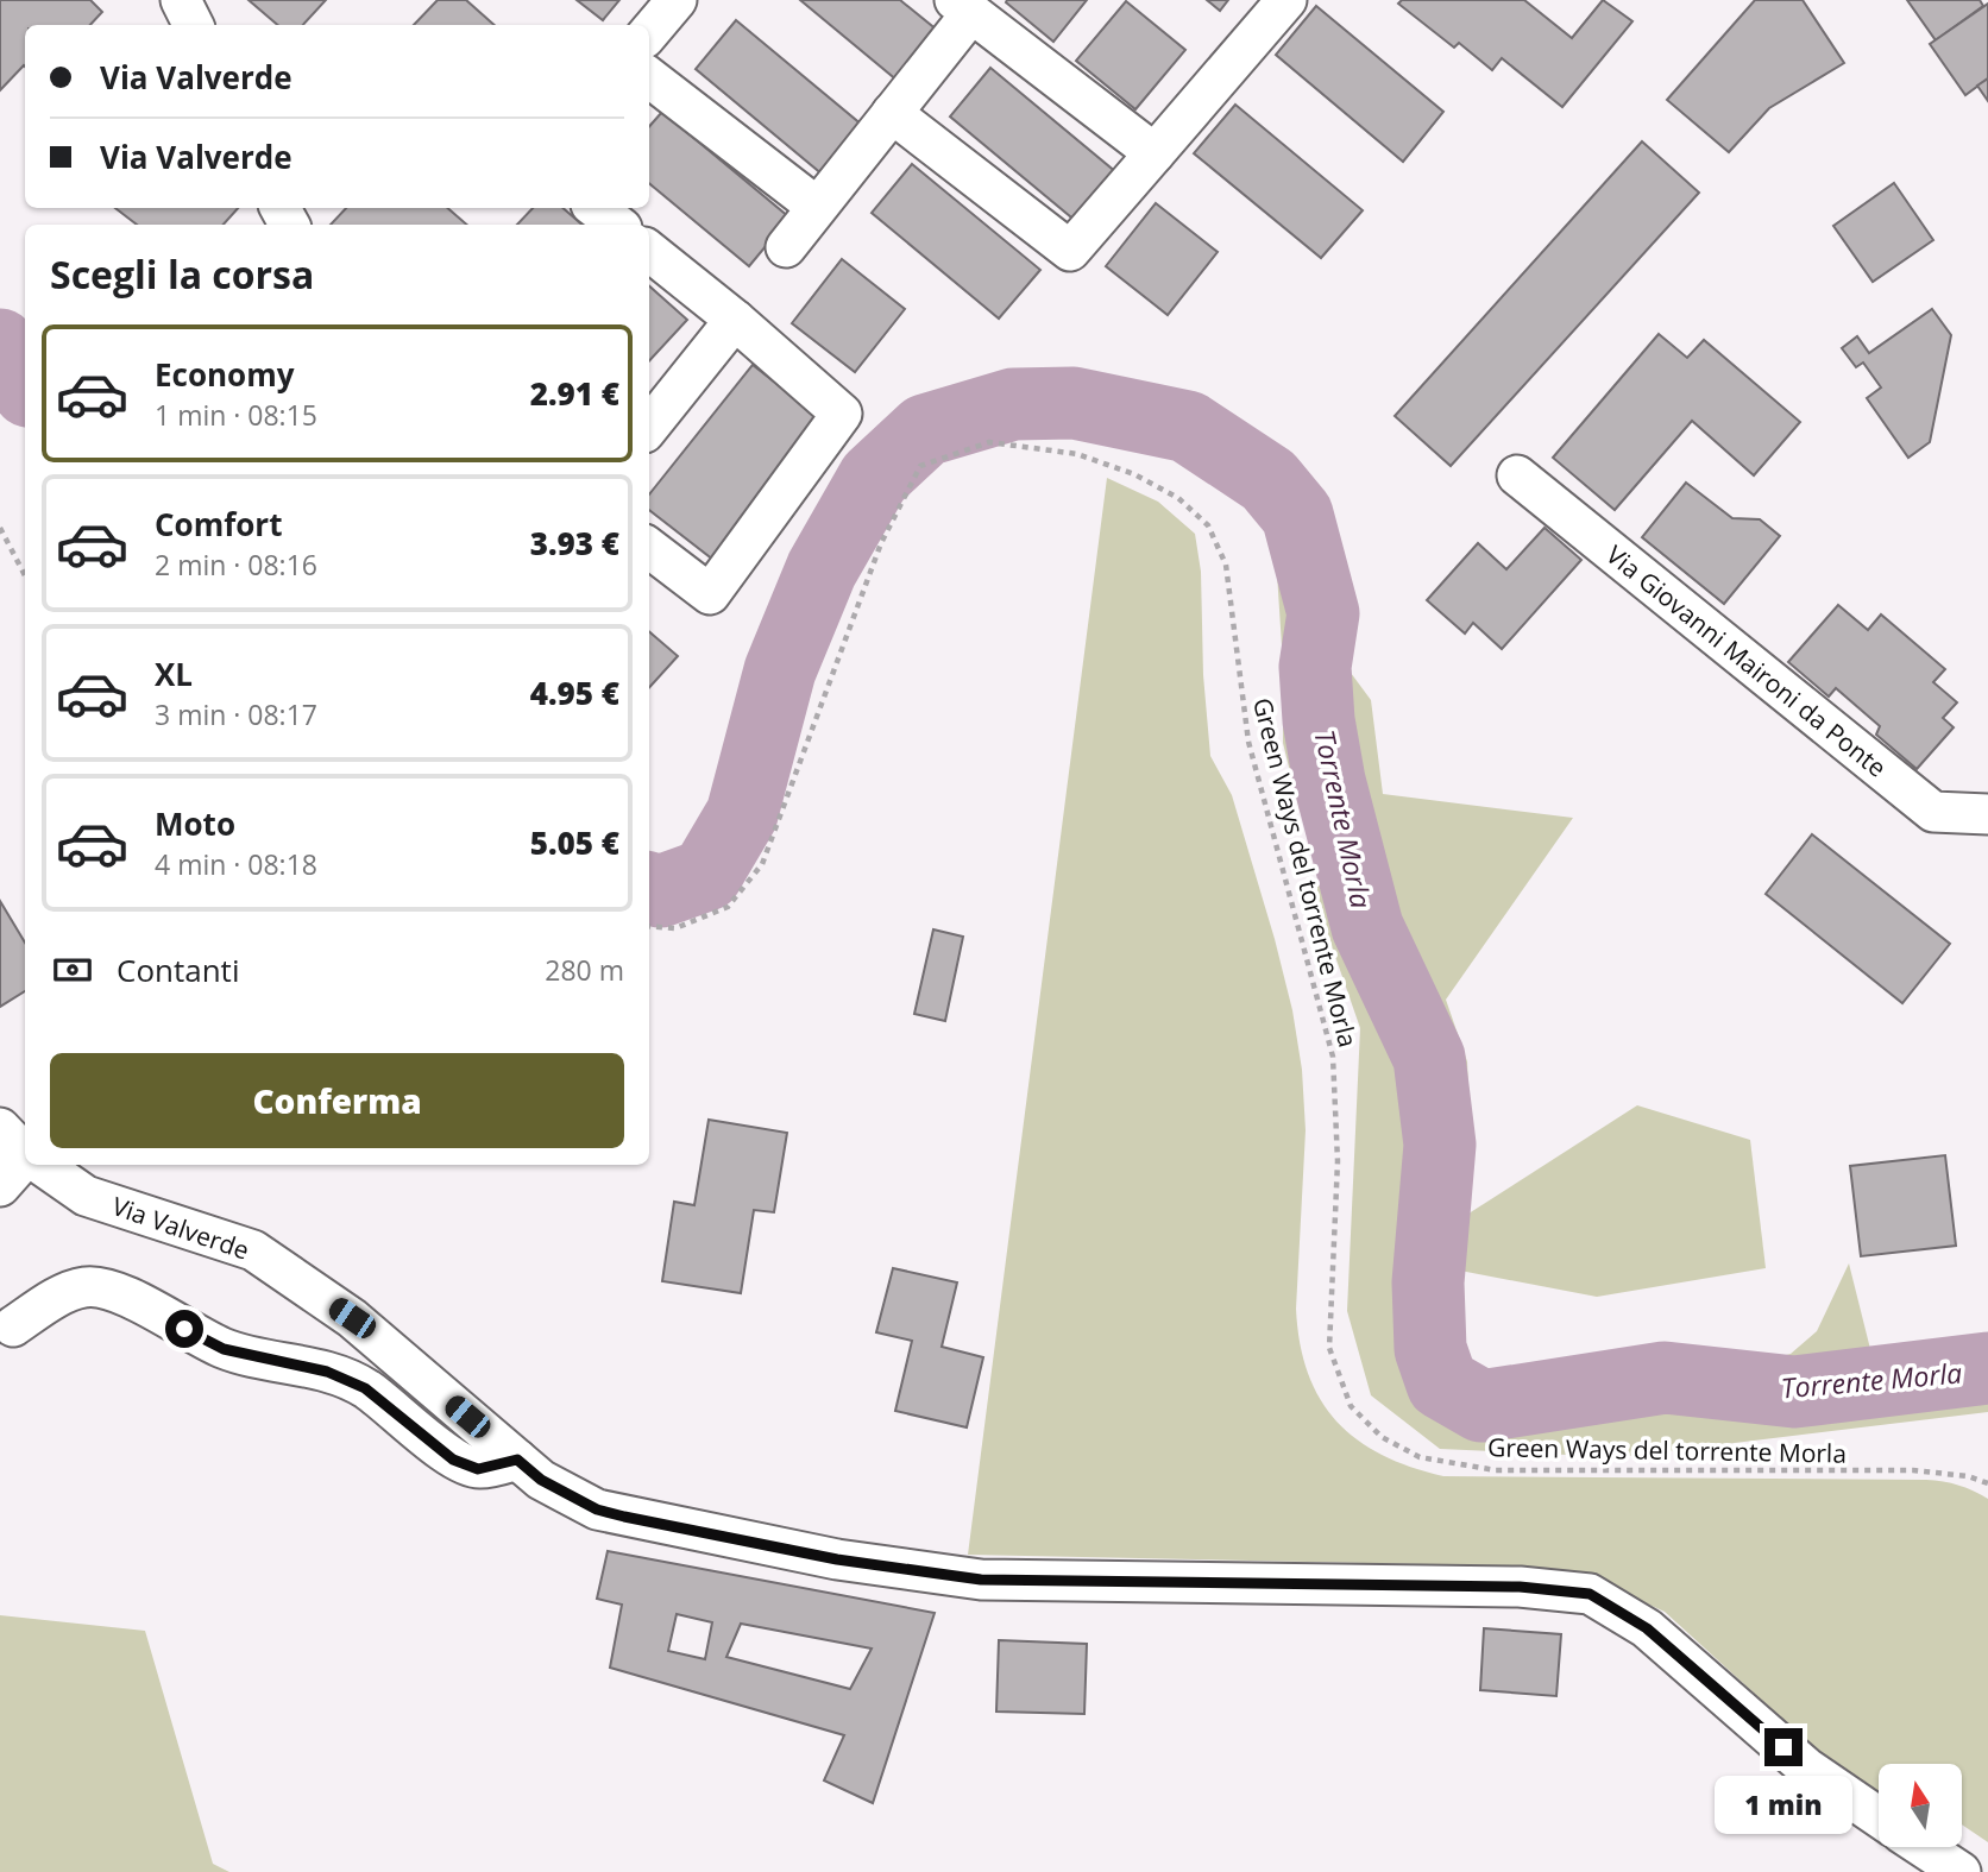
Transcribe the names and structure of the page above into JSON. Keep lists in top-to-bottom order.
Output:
{
  "streets": {
    "street": ["Via Giovanni Maironi da Ponte", "Via Valverde"],
    "path": ["Green Ways del torrente Morla"]
  },
  "water": ["Torrente Morla"],
  "north": "top",
  "page": {
    "banner": ["Via Valverde", "Via Valverde"],
    "heading": "Scegli la corsa",
    "list": [
      {
        "name": "Economy",
        "note": "1 min · 08:15",
        "value": "2.91 €"
      },
      {
        "name": "Comfort",
        "note": "2 min · 08:16",
        "value": "3.93 €"
      },
      {
        "name": "XL",
        "note": "3 min · 08:17",
        "value": "4.95 €"
      },
      {
        "name": "Moto",
        "note": "4 min · 08:18",
        "value": "5.05 €"
      }
    ],
    "pay": ["Contanti", "280 m"],
    "buttons": "Conferma",
    "bubble": "1 min"
  }
}
